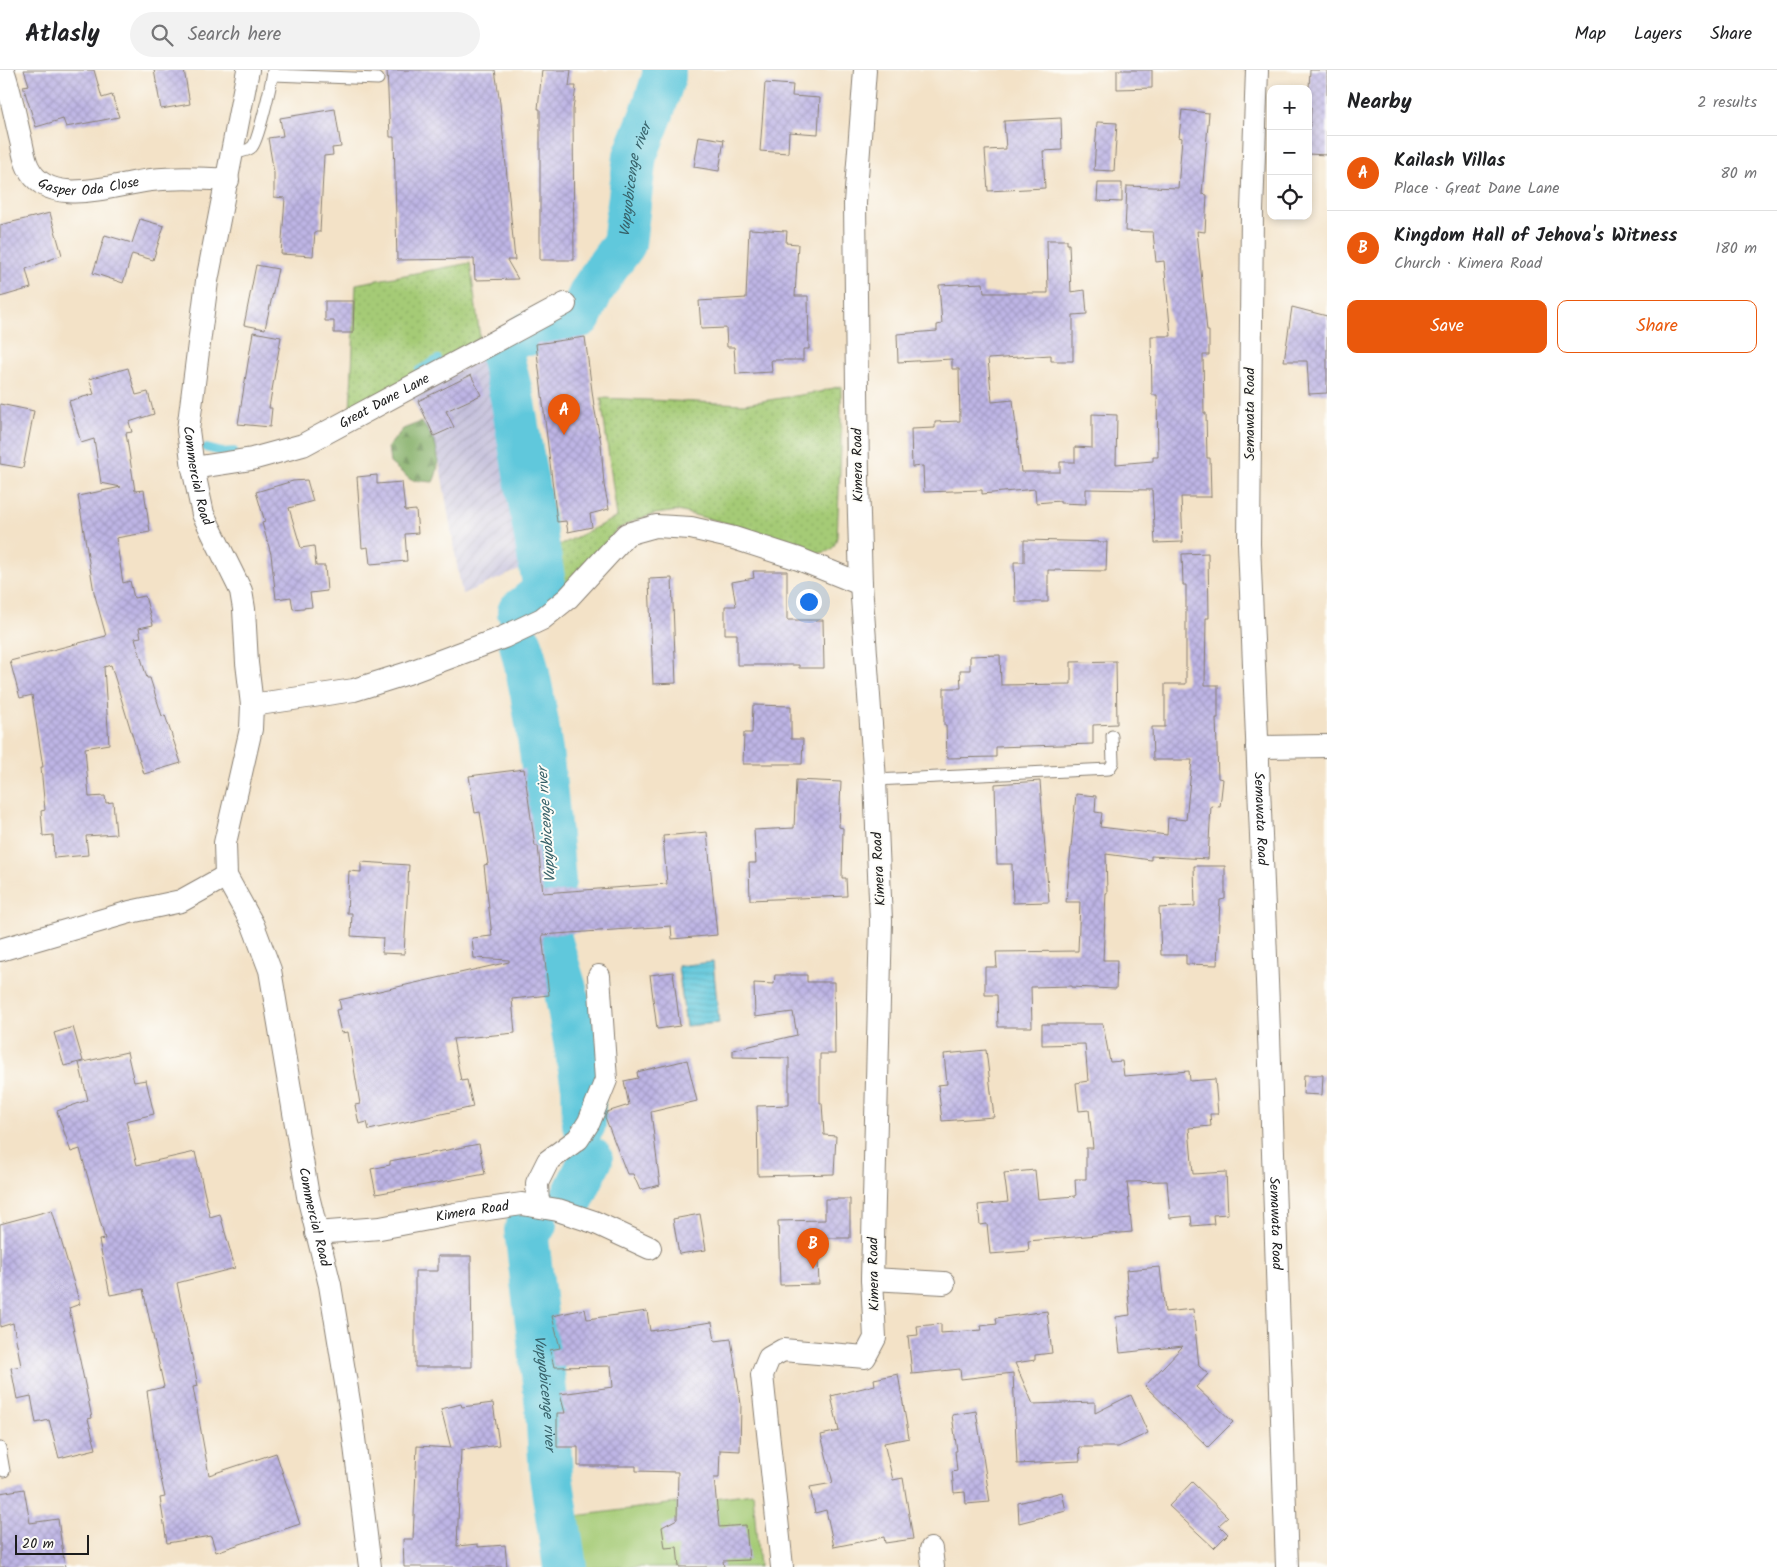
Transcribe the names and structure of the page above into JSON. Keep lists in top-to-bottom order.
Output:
{
  "streets": {
    "street": [
      "Gasper Oda Close",
      "Great Dane Lane",
      "Semawata Road",
      "Kimera Road",
      "Commercial Road"
    ]
  },
  "crossings": [
    ["Gasper Oda Close", "Commercial Road"],
    ["Great Dane Lane", "Commercial Road"],
    ["Kimera Road", "Commercial Road"]
  ],
  "water": ["Vupyobicenge river"],
  "scale_bar": "20 m",
  "page": {
    "header": "Atlasly",
    "search": "Search here",
    "nav": ["Map", "Layers", "Share"],
    "heading": ["Nearby", "2 results"],
    "map_buttons": ["+", "−"],
    "list": [
      {
        "mark": "A",
        "name": "Kailash Villas",
        "note": "Place · Great Dane Lane",
        "value": "80 m"
      },
      {
        "mark": "B",
        "name": "Kingdom Hall of Jehova's Witness",
        "note": "Church · Kimera Road",
        "value": "180 m"
      }
    ],
    "buttons": ["Save", "Share"],
    "pins": ["A", "B"],
    "scale": "20 m"
  }
}
